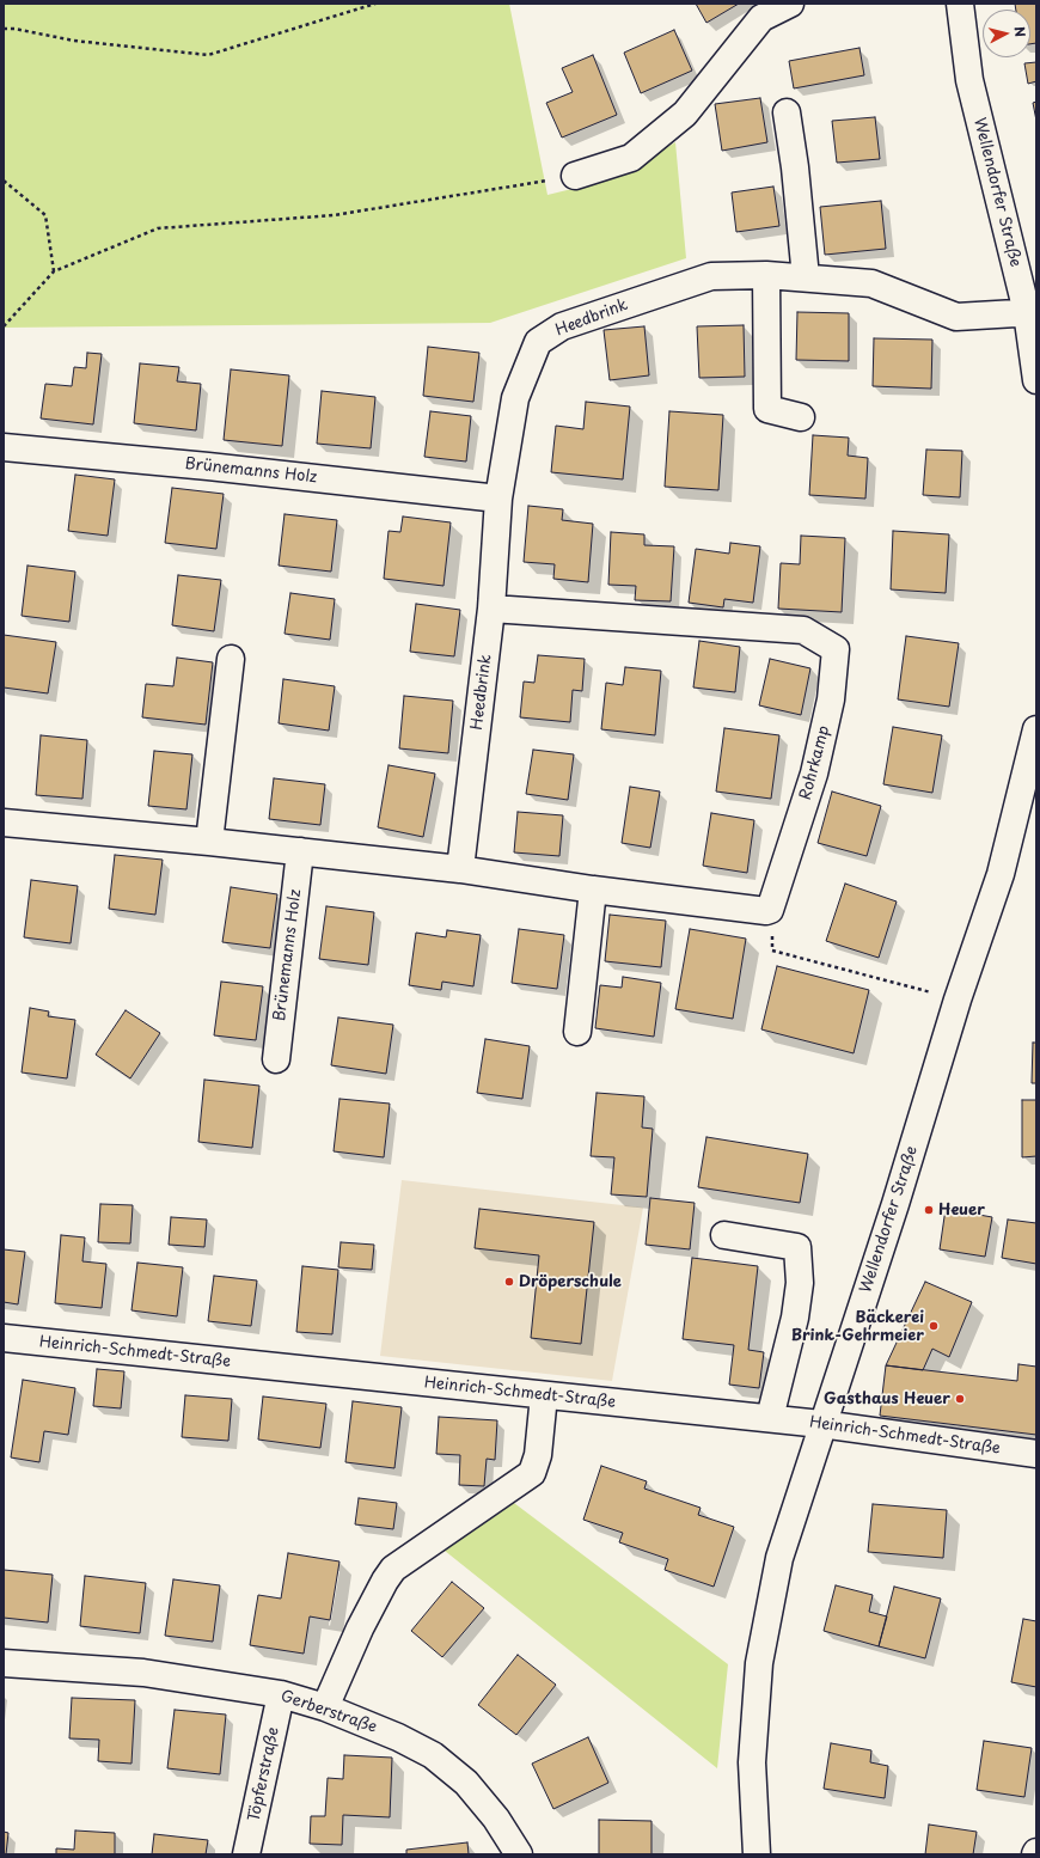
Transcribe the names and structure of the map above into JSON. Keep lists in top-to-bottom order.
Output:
{
  "streets": {
    "street": [
      "Wellendorfer Straße",
      "Heedbrink",
      "Brünemanns Holz",
      "Rohrkamp",
      "Heinrich-Schmedt-Straße",
      "Gerberstraße",
      "Töpferstraße"
    ]
  },
  "crossings": [
    ["Wellendorfer Straße", "Heedbrink"],
    ["Wellendorfer Straße", "Heinrich-Schmedt-Straße"],
    ["Heedbrink", "Brünemanns Holz"],
    ["Heedbrink", "Rohrkamp"],
    ["Gerberstraße", "Töpferstraße"]
  ],
  "places": [
    "Heuer",
    "Dröperschule",
    "Bäckerei Brink-Gehrmeier",
    "Gasthaus Heuer"
  ],
  "north": "right"
}
